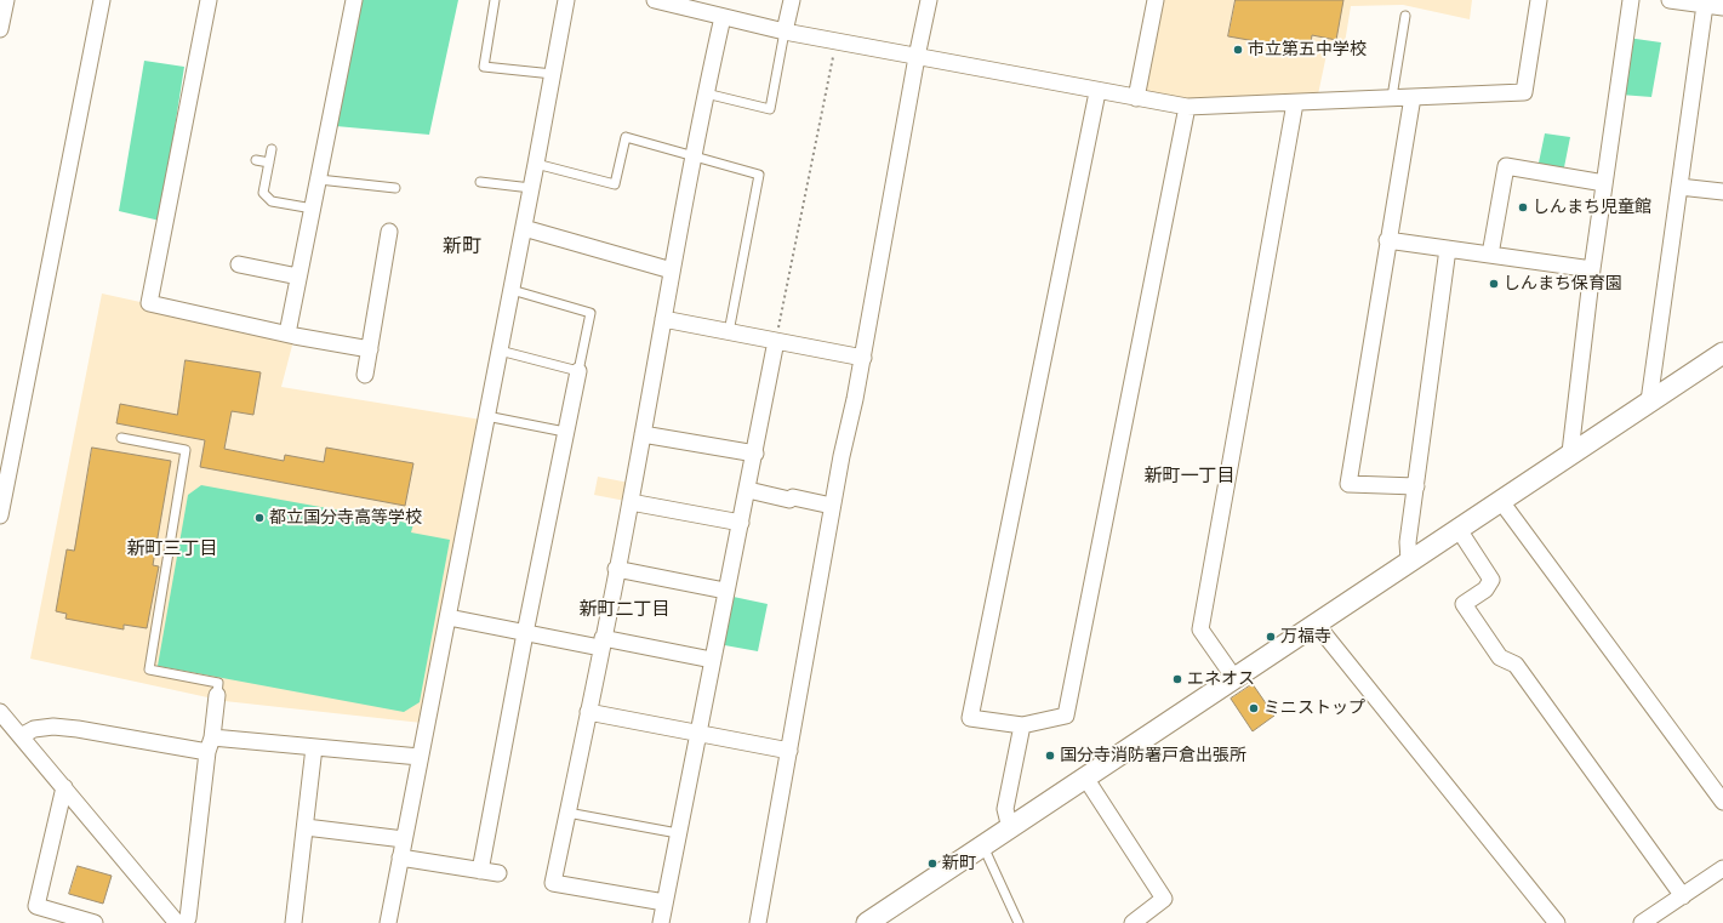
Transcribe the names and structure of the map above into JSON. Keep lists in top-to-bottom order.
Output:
{
  "districts": [
    "新町",
    "新町一丁目",
    "新町三丁目",
    "新町二丁目"
  ],
  "places": [
    "市立第五中学校",
    "しんまち児童館",
    "しんまち保育園",
    "都立国分寺高等学校",
    "万福寺",
    "エネオス",
    "ミニストップ",
    "国分寺消防署戸倉出張所",
    "新町"
  ]
}
